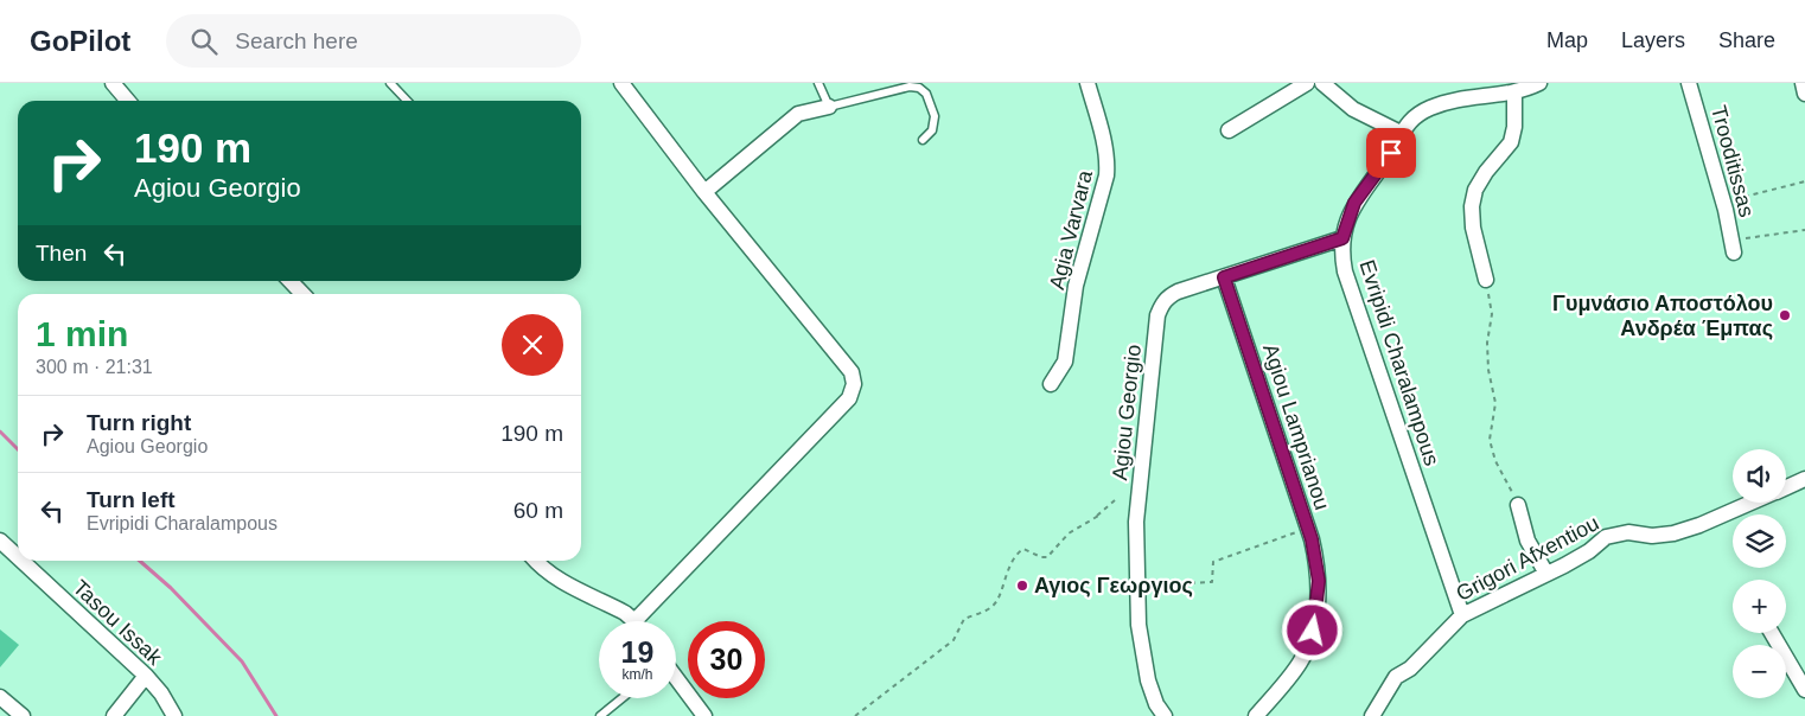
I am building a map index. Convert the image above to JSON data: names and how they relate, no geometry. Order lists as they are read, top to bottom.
{
  "streets": {
    "street": [
      "Trooditissas",
      "Agia Varvara",
      "Evripidi Charalampous",
      "Agiou Georgio",
      "Agiou Lamprianou",
      "Grigori Afxentiou",
      "Tasou Issak"
    ]
  },
  "crossings": [
    ["Evripidi Charalampous", "Agiou Georgio"],
    ["Evripidi Charalampous", "Grigori Afxentiou"],
    ["Agiou Georgio", "Agiou Lamprianou"]
  ],
  "places": ["Γυμνάσιο Αποστόλου Ανδρέα Έμπας", "Αγιος Γεωργιος"],
  "page": {
    "header": "GoPilot",
    "search": "Search here",
    "nav": ["Map", "Layers", "Share"],
    "turn": ["190 m", "Agiou Georgio"],
    "then": "Then",
    "heading": ["1 min", "300 m · 21:31"],
    "list": [
      {
        "name": "Turn right",
        "note": "Agiou Georgio",
        "value": "190 m"
      },
      {
        "name": "Turn left",
        "note": "Evripidi Charalampous",
        "value": "60 m"
      }
    ],
    "map_buttons": ["+", "−"],
    "speed": "19 km/h",
    "limit": "30"
  }
}
